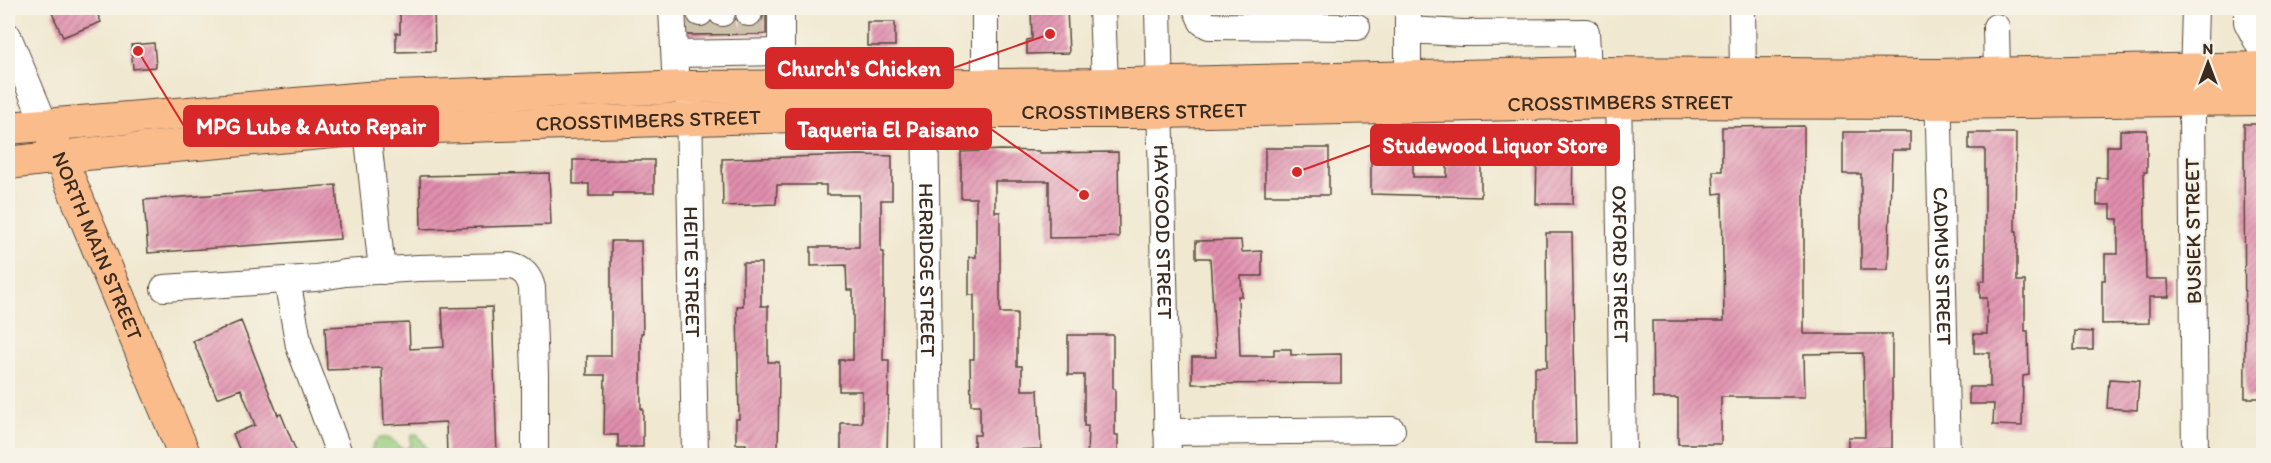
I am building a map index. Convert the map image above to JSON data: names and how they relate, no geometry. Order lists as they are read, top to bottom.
{
  "streets": {
    "main road": ["CROSSTIMBERS STREET", "NORTH MAIN STREET"],
    "street": [
      "HAYGOOD STREET",
      "BUSIEK STREET",
      "OXFORD STREET",
      "CADMUS STREET",
      "HERRIDGE STREET",
      "HEITE STREET"
    ]
  },
  "crossings": [
    ["CROSSTIMBERS STREET", "HAYGOOD STREET"],
    ["CROSSTIMBERS STREET", "BUSIEK STREET"],
    ["CROSSTIMBERS STREET", "NORTH MAIN STREET"],
    ["CROSSTIMBERS STREET", "OXFORD STREET"],
    ["CROSSTIMBERS STREET", "CADMUS STREET"],
    ["CROSSTIMBERS STREET", "HERRIDGE STREET"],
    ["CROSSTIMBERS STREET", "HEITE STREET"]
  ],
  "places": [
    "Church's Chicken",
    "MPG Lube & Auto Repair",
    "Studewood Liquor Store",
    "Taqueria El Paisano"
  ],
  "north": "top"
}
